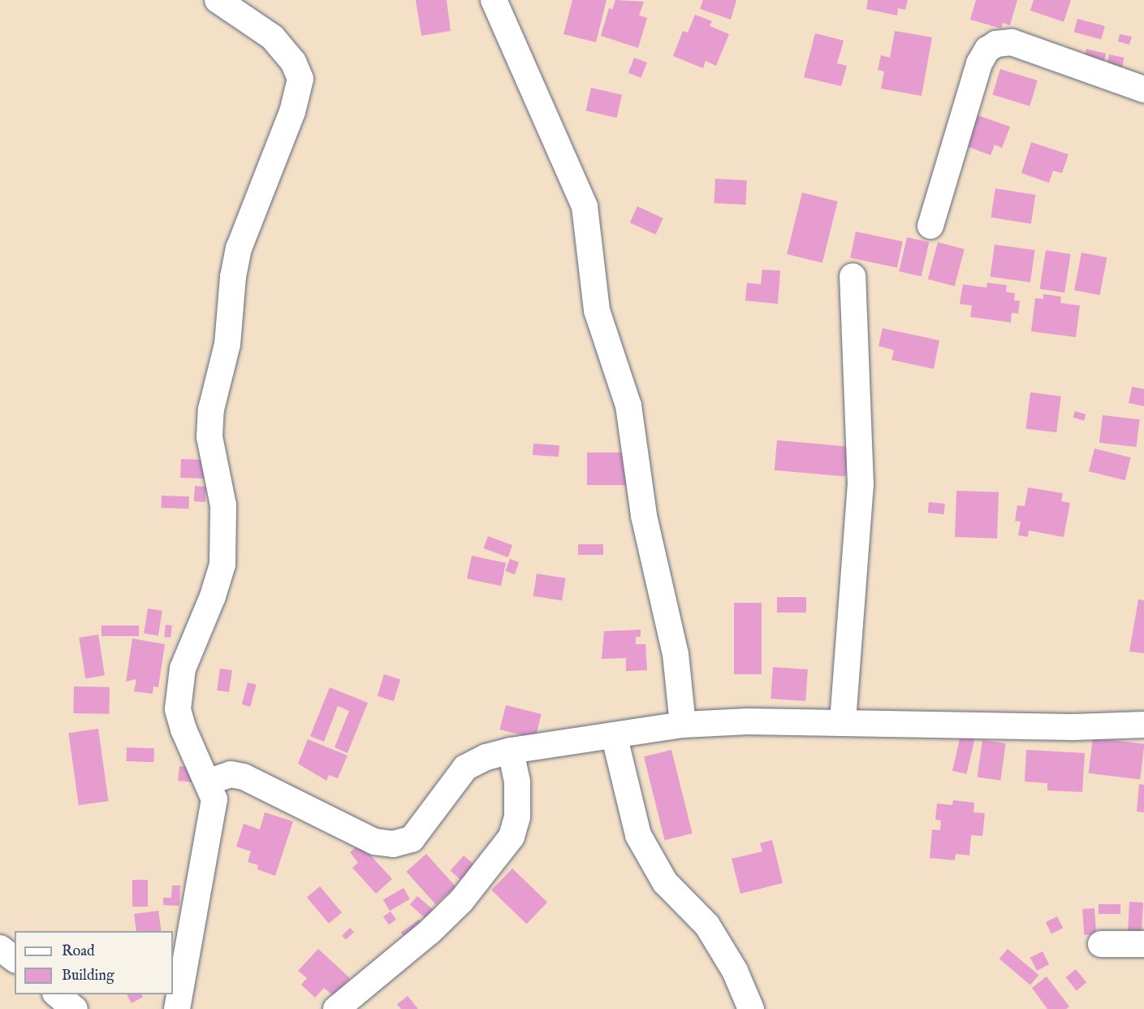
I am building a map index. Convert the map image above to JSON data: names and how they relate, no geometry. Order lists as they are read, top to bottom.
{
  "legend": ["Road", "Building"]
}
